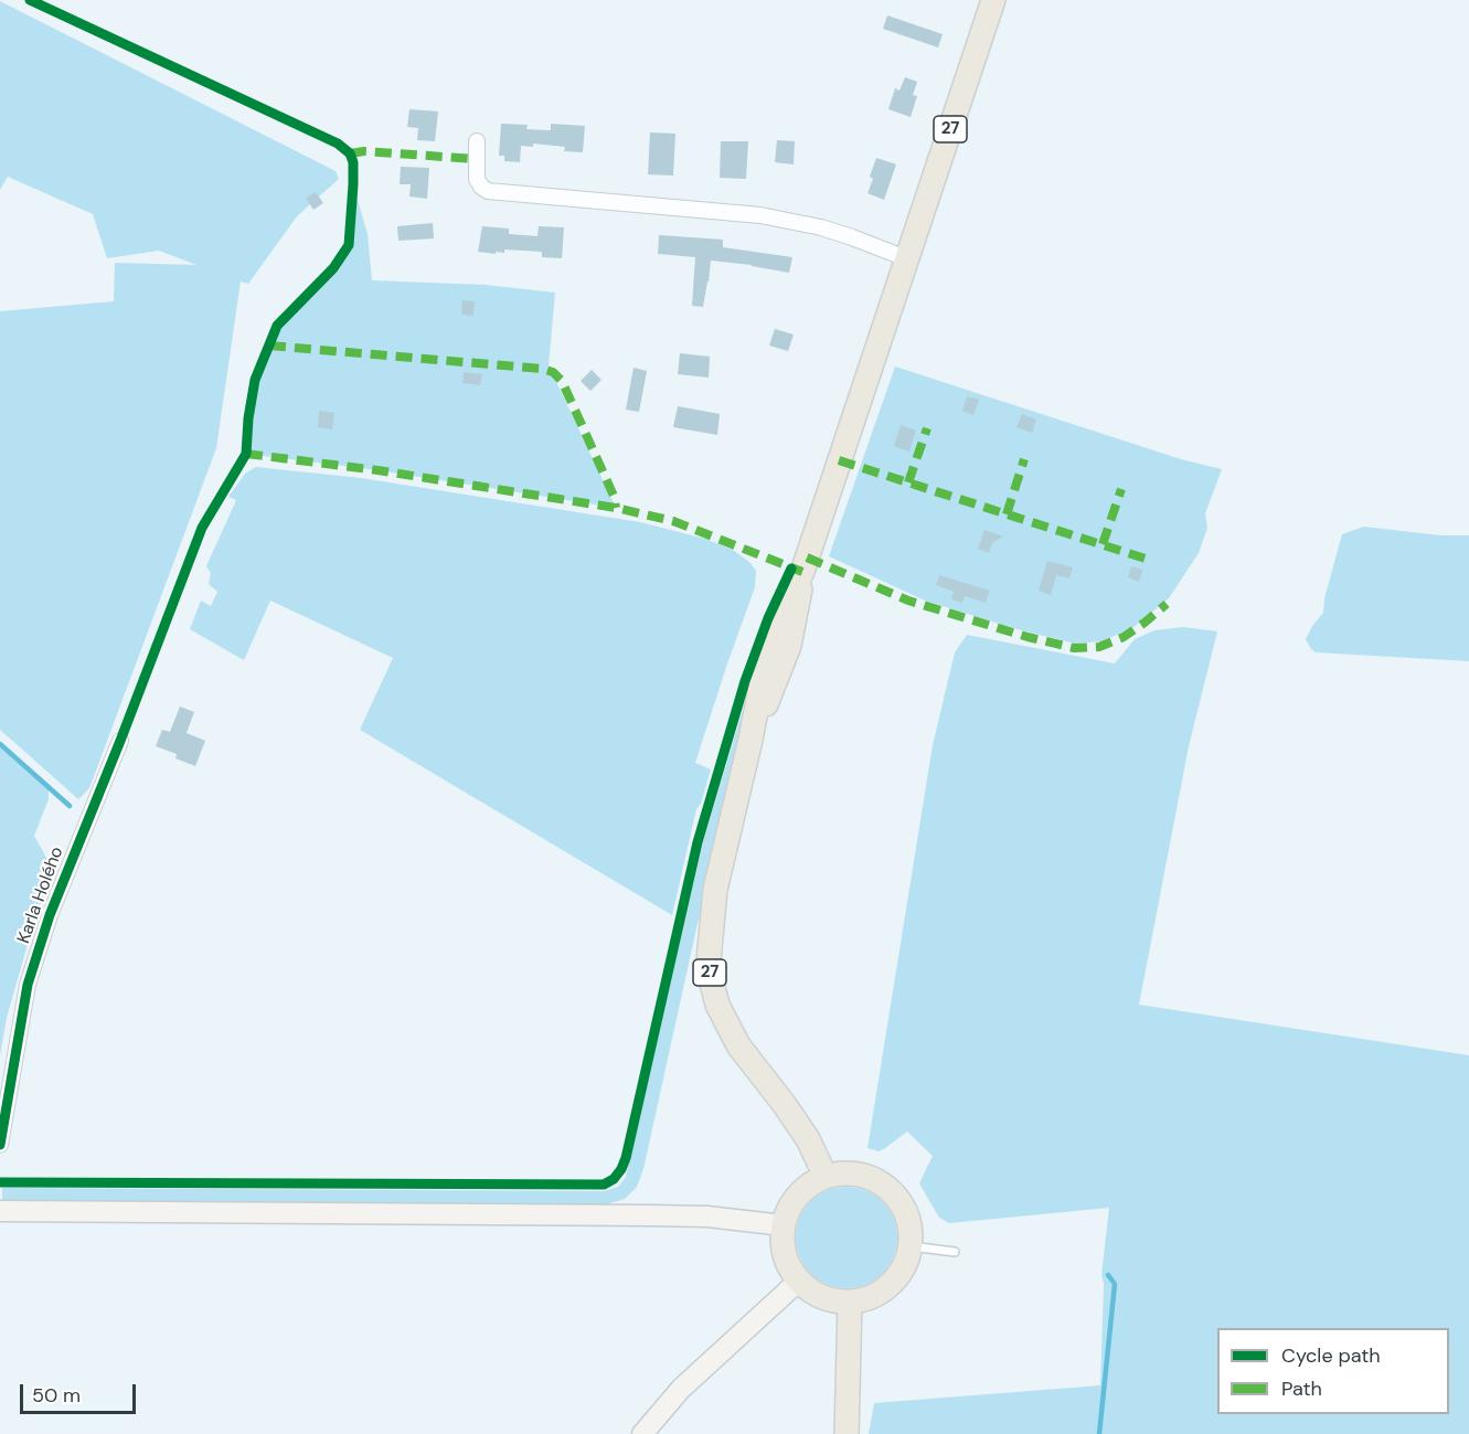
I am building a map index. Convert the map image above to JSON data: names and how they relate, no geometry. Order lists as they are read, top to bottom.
{
  "streets": {
    "main road": ["27"],
    "street": ["Karla Holého"]
  },
  "legend": ["Cycle path", "Path"],
  "scale_bar": "50 m"
}
